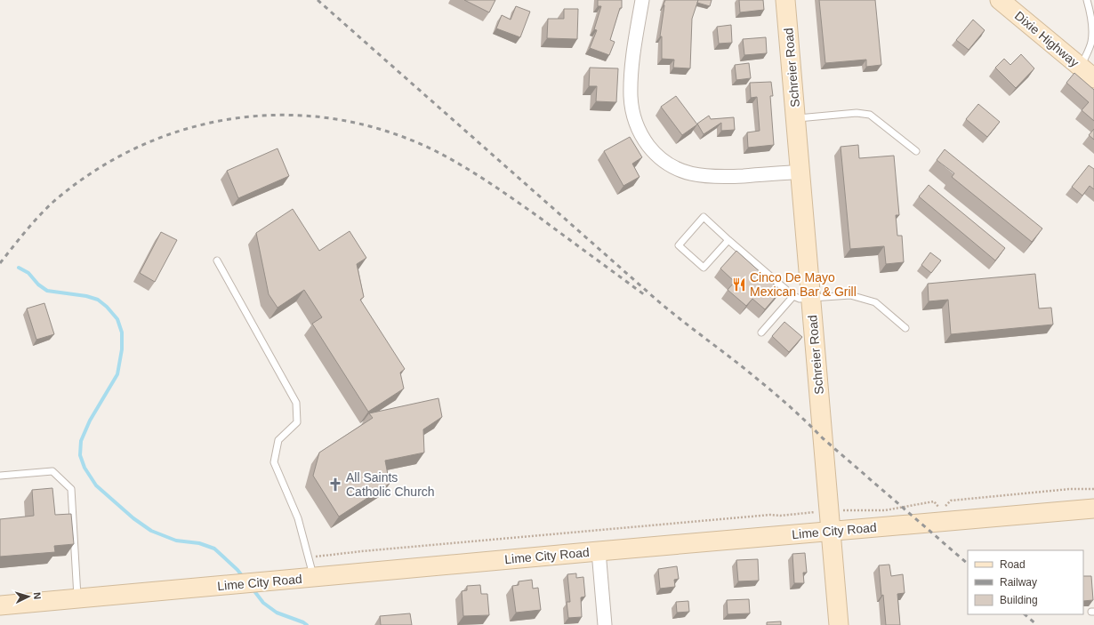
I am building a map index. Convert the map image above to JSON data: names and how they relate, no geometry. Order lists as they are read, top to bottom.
{
  "streets": {
    "street": ["Dixie Highway", "Schreier Road", "Lime City Road"]
  },
  "crossings": [
    ["Schreier Road", "Lime City Road"]
  ],
  "places": {
    "restaurant": ["Cinco De Mayo Mexican Bar & Grill"],
    "church": ["All Saints Catholic Church"]
  },
  "legend": ["Road", "Railway", "Building"],
  "north": "right"
}
